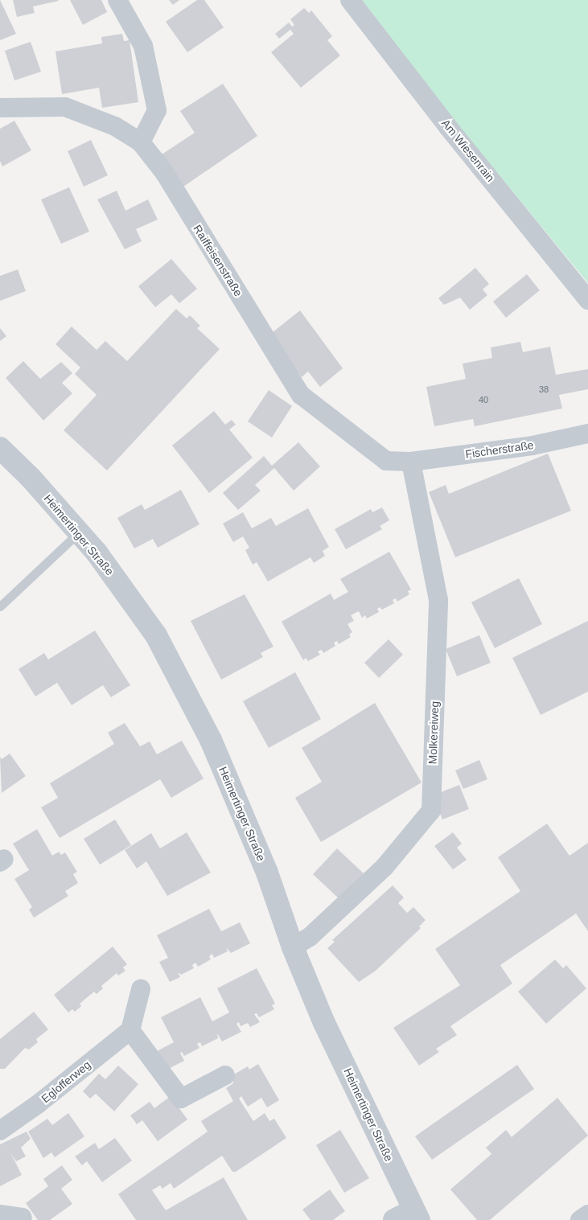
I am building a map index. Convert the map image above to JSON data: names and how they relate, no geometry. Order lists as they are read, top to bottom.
{
  "streets": {
    "street": [
      "Am Wiesenrain",
      "Raiffeisenstraße",
      "Fischerstraße",
      "Heimertinger Straße",
      "Molkereiweg",
      "Eglofferweg"
    ]
  },
  "crossings": [
    ["Raiffeisenstraße", "Fischerstraße"],
    ["Raiffeisenstraße", "Molkereiweg"],
    ["Fischerstraße", "Molkereiweg"],
    ["Heimertinger Straße", "Molkereiweg"]
  ],
  "house_numbers": ["38", "40"]
}
